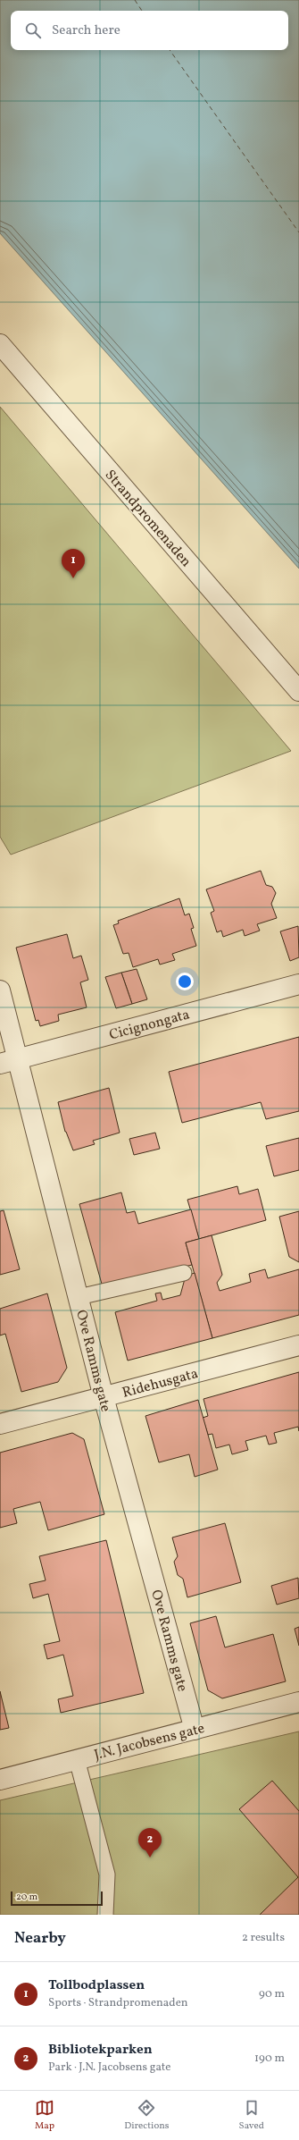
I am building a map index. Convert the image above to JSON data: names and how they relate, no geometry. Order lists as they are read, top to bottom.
{
  "streets": {
    "street": [
      "Strandpromenaden",
      "Cicignongata",
      "Ove Ramms gate",
      "Ridehusgata",
      "J.N. Jacobsens gate"
    ]
  },
  "crossings": [
    ["Cicignongata", "Ove Ramms gate"],
    ["Ove Ramms gate", "Ridehusgata"],
    ["Ove Ramms gate", "J.N. Jacobsens gate"]
  ],
  "scale_bar": "20 m",
  "page": {
    "search": "Search here",
    "pins": ["1", "2"],
    "scale": "20 m",
    "heading": ["Nearby", "2 results"],
    "list": [
      {
        "mark": "1",
        "name": "Tollbodplassen",
        "note": "Sports · Strandpromenaden",
        "value": "90 m"
      },
      {
        "mark": "2",
        "name": "Bibliotekparken",
        "note": "Park · J.N. Jacobsens gate",
        "value": "190 m"
      }
    ],
    "nav": ["Map", "Directions", "Saved"]
  }
}
